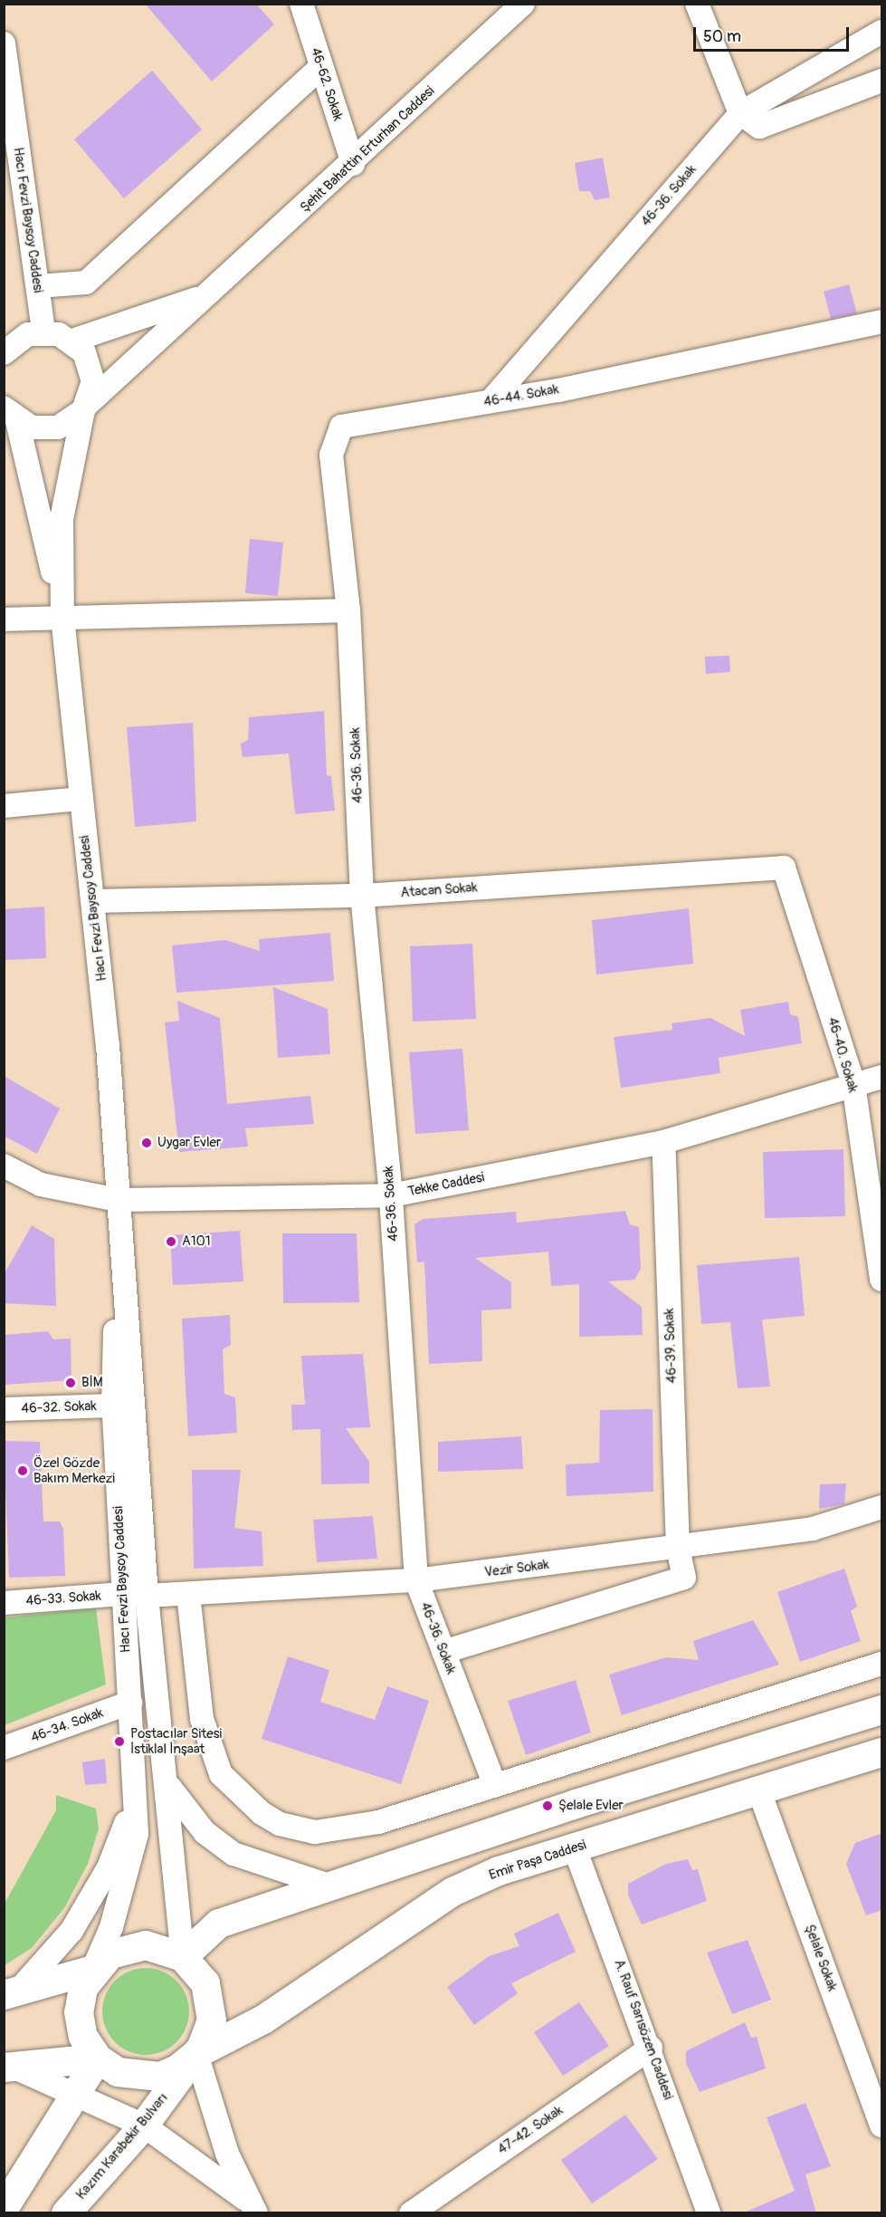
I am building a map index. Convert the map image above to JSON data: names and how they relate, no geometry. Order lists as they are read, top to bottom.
{
  "streets": {
    "main road": ["Emir Paşa Caddesi", "Kazım Karabekir Bulvarı"],
    "street": [
      "46-62. Sokak",
      "Şehit Bahattin Erturhan Caddesi",
      "46-36. Sokak",
      "Hacı Fevzi Baysoy Caddesi",
      "46-44. Sokak",
      "Atacan Sokak",
      "46-40. Sokak",
      "Tekke Caddesi",
      "46-39. Sokak",
      "46-32. Sokak",
      "Vezir Sokak",
      "46-33. Sokak",
      "46-34. Sokak",
      "Şelale Sokak",
      "A. Rauf Sarısözen Caddesi",
      "47-42. Sokak"
    ]
  },
  "crossings": [
    ["46-62. Sokak", "Şehit Bahattin Erturhan Caddesi"],
    ["Şehit Bahattin Erturhan Caddesi", "Hacı Fevzi Baysoy Caddesi"],
    ["46-36. Sokak", "46-44. Sokak"],
    ["46-36. Sokak", "Atacan Sokak"],
    ["46-36. Sokak", "Tekke Caddesi"],
    ["46-36. Sokak", "46-39. Sokak"],
    ["46-36. Sokak", "Vezir Sokak"],
    ["Hacı Fevzi Baysoy Caddesi", "Atacan Sokak"],
    ["Hacı Fevzi Baysoy Caddesi", "Tekke Caddesi"],
    ["Hacı Fevzi Baysoy Caddesi", "46-32. Sokak"],
    ["Hacı Fevzi Baysoy Caddesi", "Vezir Sokak"],
    ["Hacı Fevzi Baysoy Caddesi", "46-33. Sokak"],
    ["Hacı Fevzi Baysoy Caddesi", "46-34. Sokak"],
    ["Hacı Fevzi Baysoy Caddesi", "Emir Paşa Caddesi"],
    ["Hacı Fevzi Baysoy Caddesi", "Kazım Karabekir Bulvarı"],
    ["Atacan Sokak", "46-40. Sokak"],
    ["46-40. Sokak", "Tekke Caddesi"],
    ["Tekke Caddesi", "46-39. Sokak"],
    ["46-39. Sokak", "Vezir Sokak"],
    ["Emir Paşa Caddesi", "Şelale Sokak"],
    ["Emir Paşa Caddesi", "A. Rauf Sarısözen Caddesi"],
    ["Emir Paşa Caddesi", "Kazım Karabekir Bulvarı"],
    ["A. Rauf Sarısözen Caddesi", "47-42. Sokak"]
  ],
  "places": [
    "Uygar Evler",
    "A101",
    "BİM",
    "Özel Gözde Bakım Merkezi",
    "Postacılar Sitesi İstiklal İnşaat",
    "Şelale Evler"
  ],
  "scale_bar": "50 m"
}
